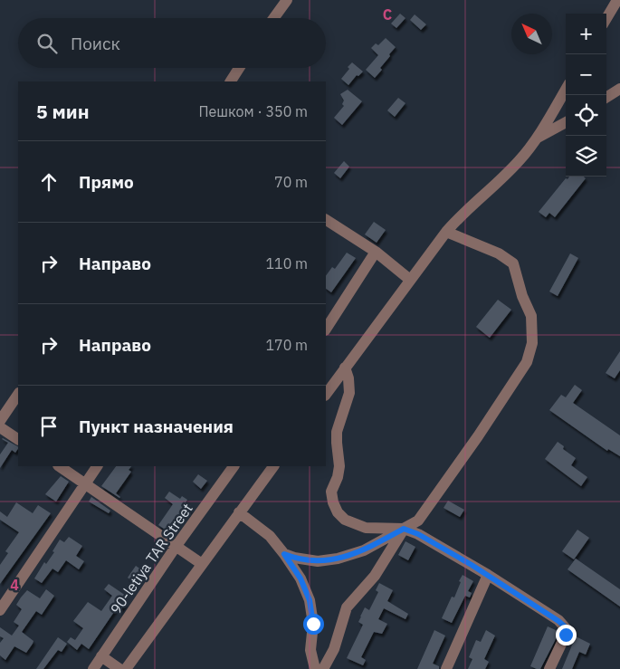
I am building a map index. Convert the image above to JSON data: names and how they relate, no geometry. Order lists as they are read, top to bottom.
{
  "streets": {
    "street": ["90-letiya TAR Street"]
  },
  "north": "top left",
  "page": {
    "map_buttons": ["+", "−"],
    "search": "Поиск",
    "heading": ["5 мин", "Пешком · 350 m"],
    "list": [
      ["Прямо", "70 m"],
      ["Направо", "110 m"],
      ["Направо", "170 m"],
      "Пункт назначения"
    ]
  },
  "grid": {
    "columns": ["C"],
    "rows": ["4"]
  }
}
